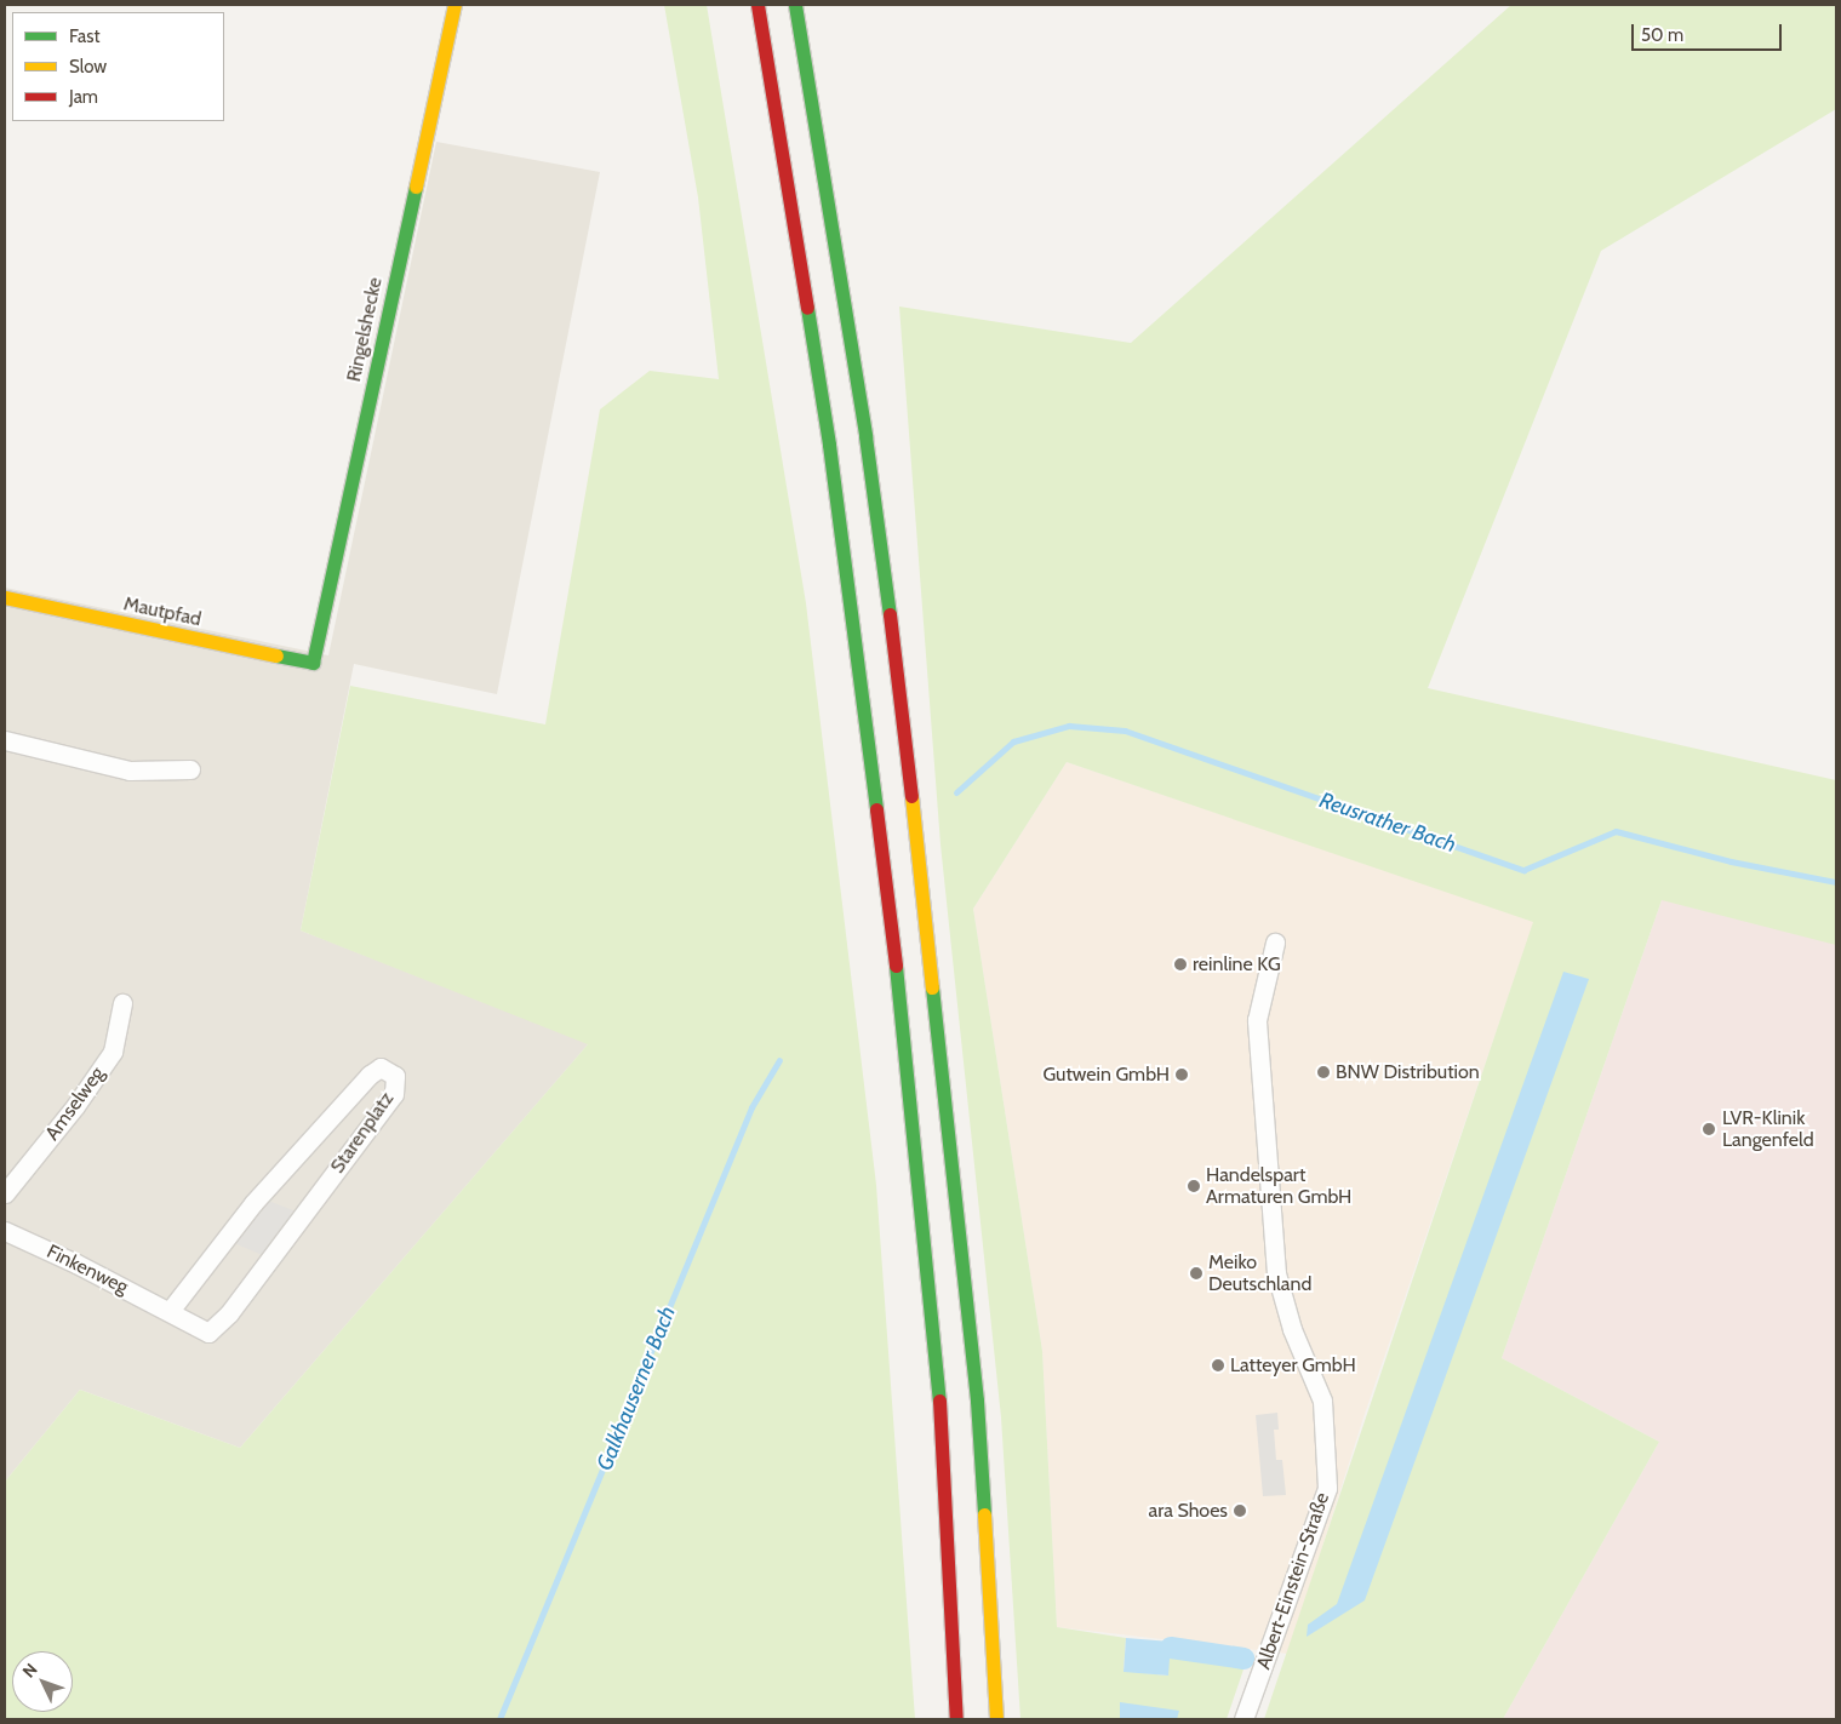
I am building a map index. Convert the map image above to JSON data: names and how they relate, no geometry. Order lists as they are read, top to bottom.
{
  "streets": {
    "main road": ["Ringelshecke", "Mautpfad"],
    "street": [
      "Amselweg",
      "Starenplatz",
      "Finkenweg",
      "Albert-Einstein-Straße"
    ]
  },
  "crossings": [
    ["Ringelshecke", "Mautpfad"],
    ["Starenplatz", "Finkenweg"]
  ],
  "water": ["Reusrather Bach", "Galkhauserner Bach"],
  "places": [
    "reinline KG",
    "BNW Distribution",
    "Gutwein GmbH",
    "LVR-Klinik Langenfeld",
    "Handelspart Armaturen GmbH",
    "Meiko Deutschland",
    "Latteyer GmbH",
    "ara Shoes"
  ],
  "legend": ["Fast", "Slow", "Jam"],
  "scale_bar": "50 m",
  "north": "top left"
}
